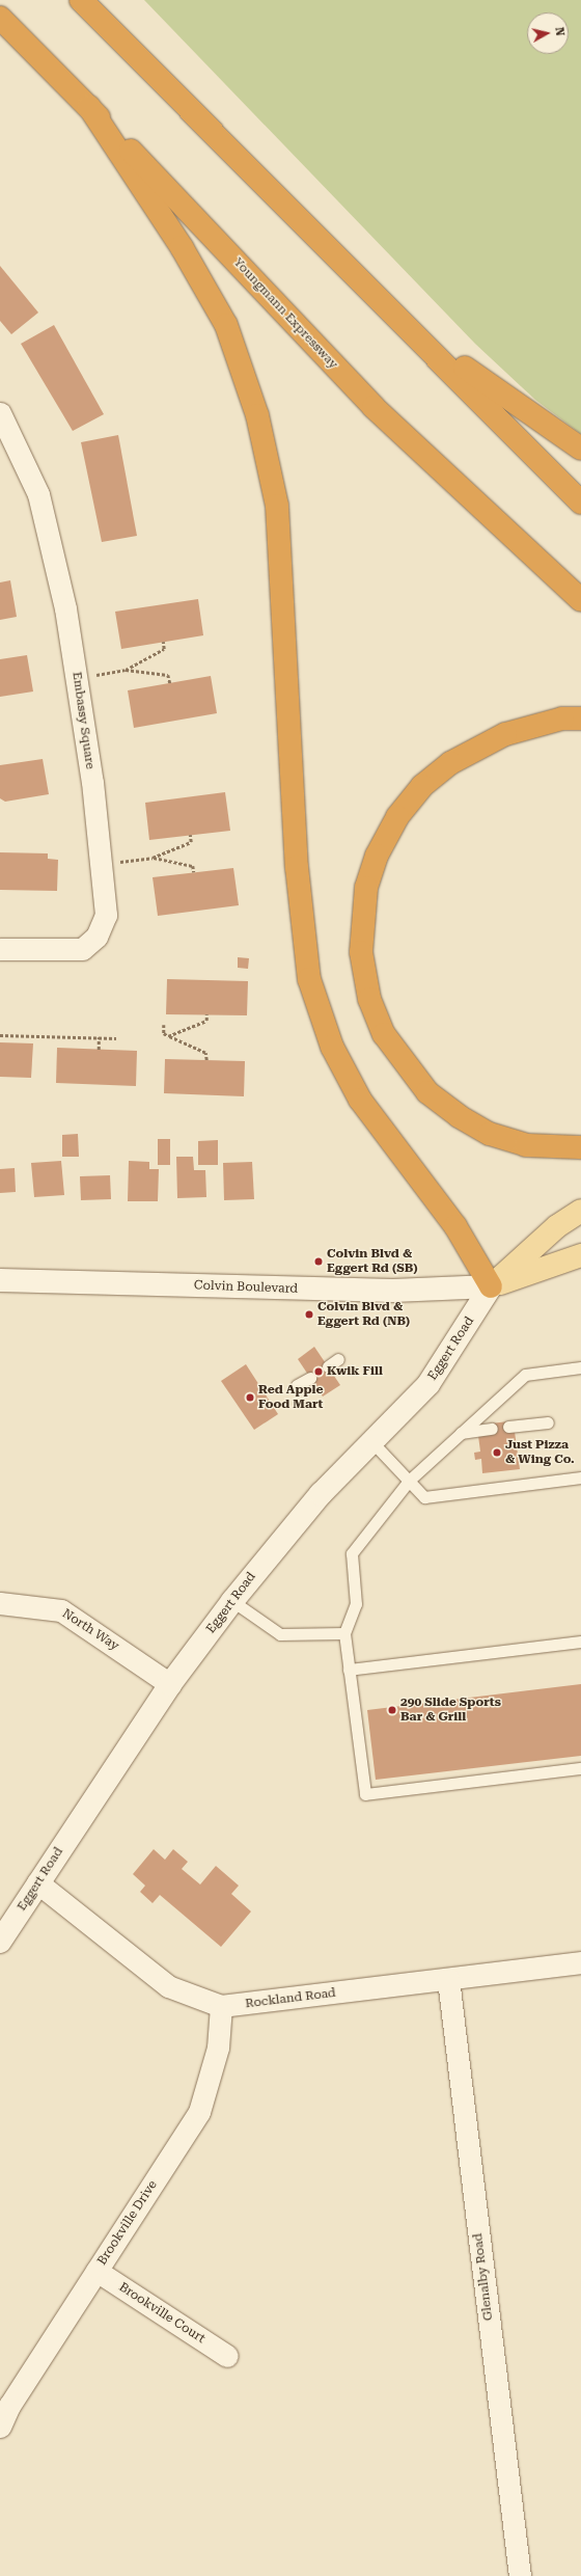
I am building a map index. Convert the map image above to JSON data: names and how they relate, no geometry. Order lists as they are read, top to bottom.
{
  "streets": {
    "highway": ["Youngmann Expressway"],
    "street": [
      "Embassy Square",
      "Colvin Boulevard",
      "Eggert Road",
      "North Way",
      "Rockland Road",
      "Brookville Drive",
      "Glenalby Road",
      "Brookville Court"
    ]
  },
  "crossings": [
    ["Colvin Boulevard", "Eggert Road"],
    ["Eggert Road", "North Way"],
    ["Eggert Road", "Rockland Road"],
    ["Rockland Road", "Brookville Drive"],
    ["Rockland Road", "Glenalby Road"],
    ["Brookville Drive", "Brookville Court"]
  ],
  "places": [
    "Colvin Blvd & Eggert Rd (SB)",
    "Colvin Blvd & Eggert Rd (NB)",
    "Kwik Fill",
    "Red Apple Food Mart",
    "Just Pizza & Wing Co.",
    "290 Slide Sports Bar & Grill"
  ],
  "north": "right"
}
